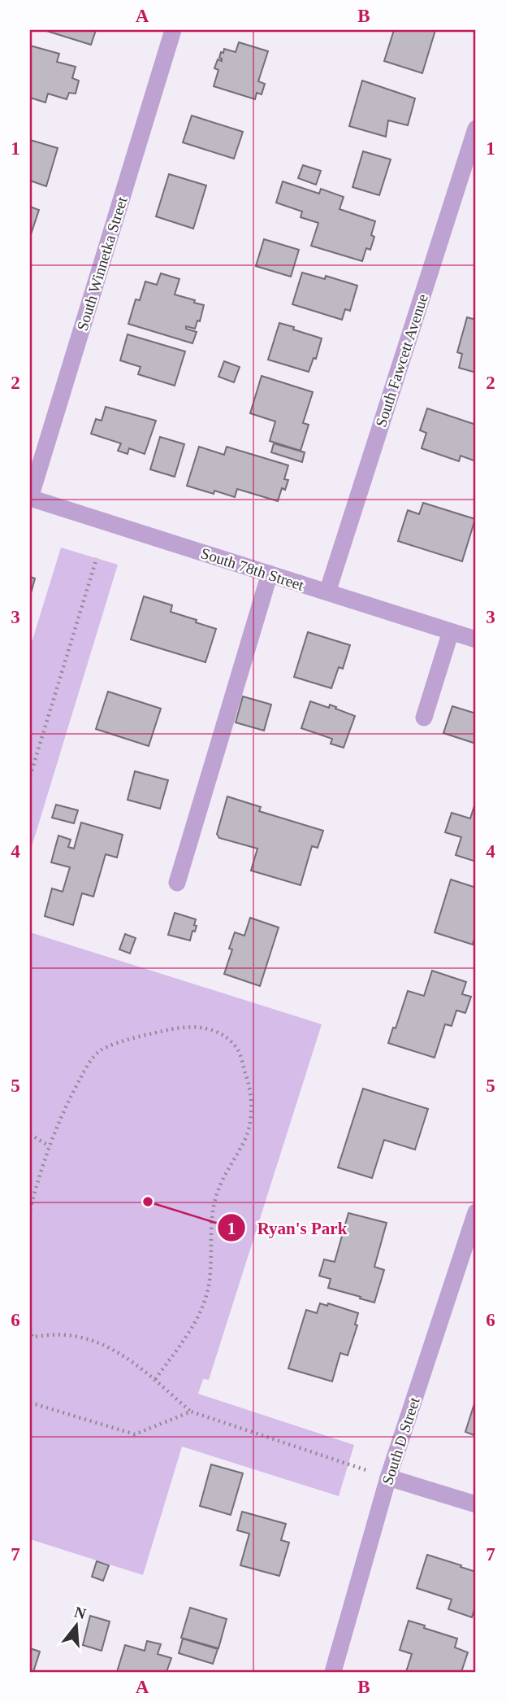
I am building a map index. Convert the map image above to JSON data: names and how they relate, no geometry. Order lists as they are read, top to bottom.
{
  "streets": {
    "street": [
      "South Winnetka Street",
      "South Fawcett Avenue",
      "South 78th Street",
      "South D Street"
    ]
  },
  "crossings": [
    ["South Winnetka Street", "South 78th Street"],
    ["South Fawcett Avenue", "South 78th Street"]
  ],
  "places": ["Ryan's Park"],
  "north": "top",
  "grid": {
    "columns": ["A", "B"],
    "rows": [
      "1",
      "2",
      "3",
      "4",
      "5",
      "6",
      "7"
    ]
  }
}
